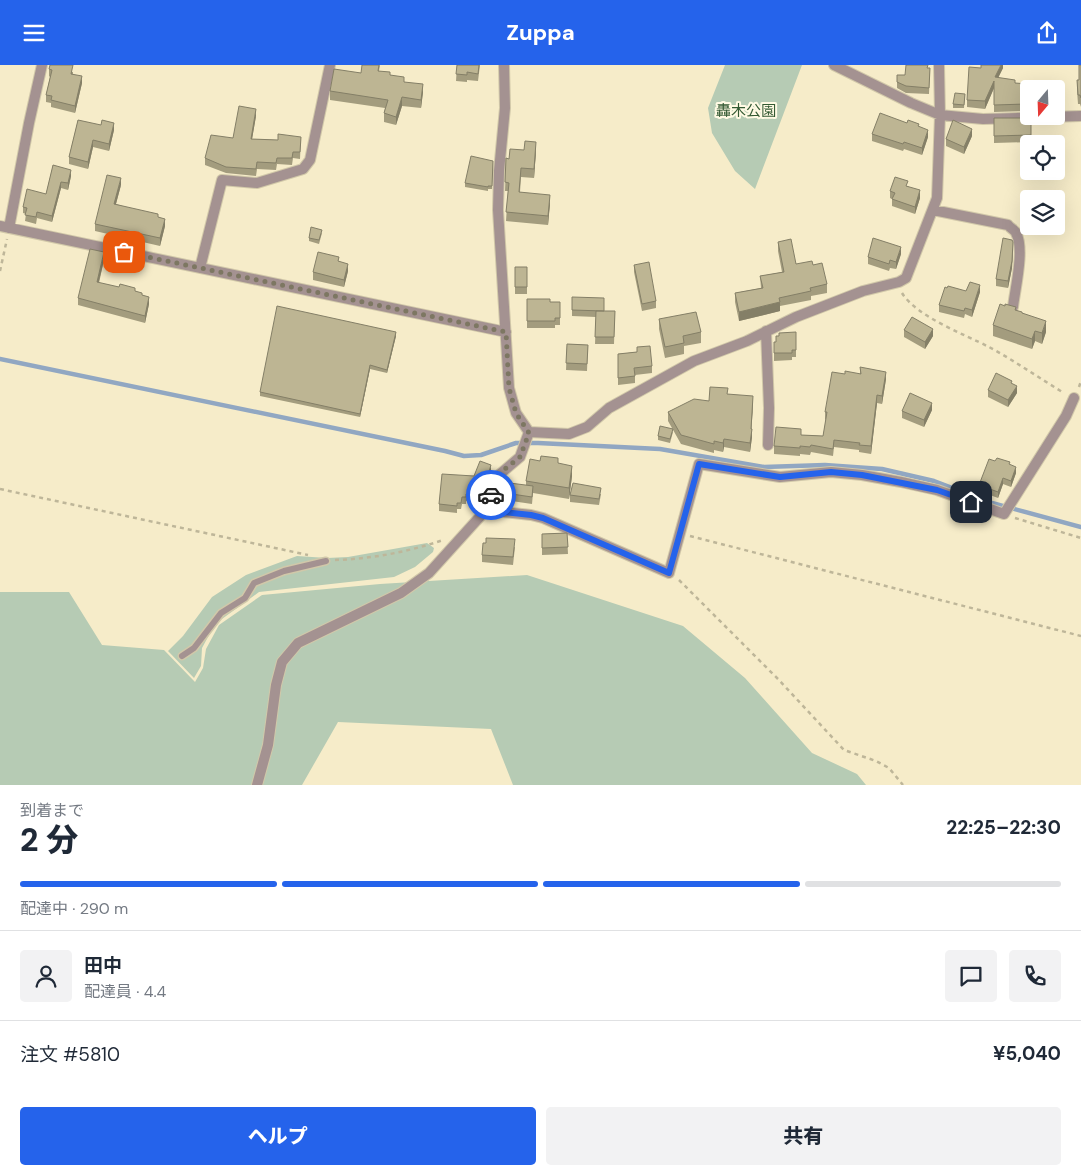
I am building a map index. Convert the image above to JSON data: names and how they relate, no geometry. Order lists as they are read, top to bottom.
{
  "parks": ["轟木公園"],
  "north": "bottom",
  "page": {
    "header": "Zuppa",
    "heading": ["2 分", "到着まで", "22:25–22:30"],
    "panel": [
      "田中",
      "配達員 · 4.4",
      "注文 #5810",
      "¥5,040"
    ],
    "bar": "配達中 · 290 m",
    "buttons": ["ヘルプ", "共有"]
  }
}
